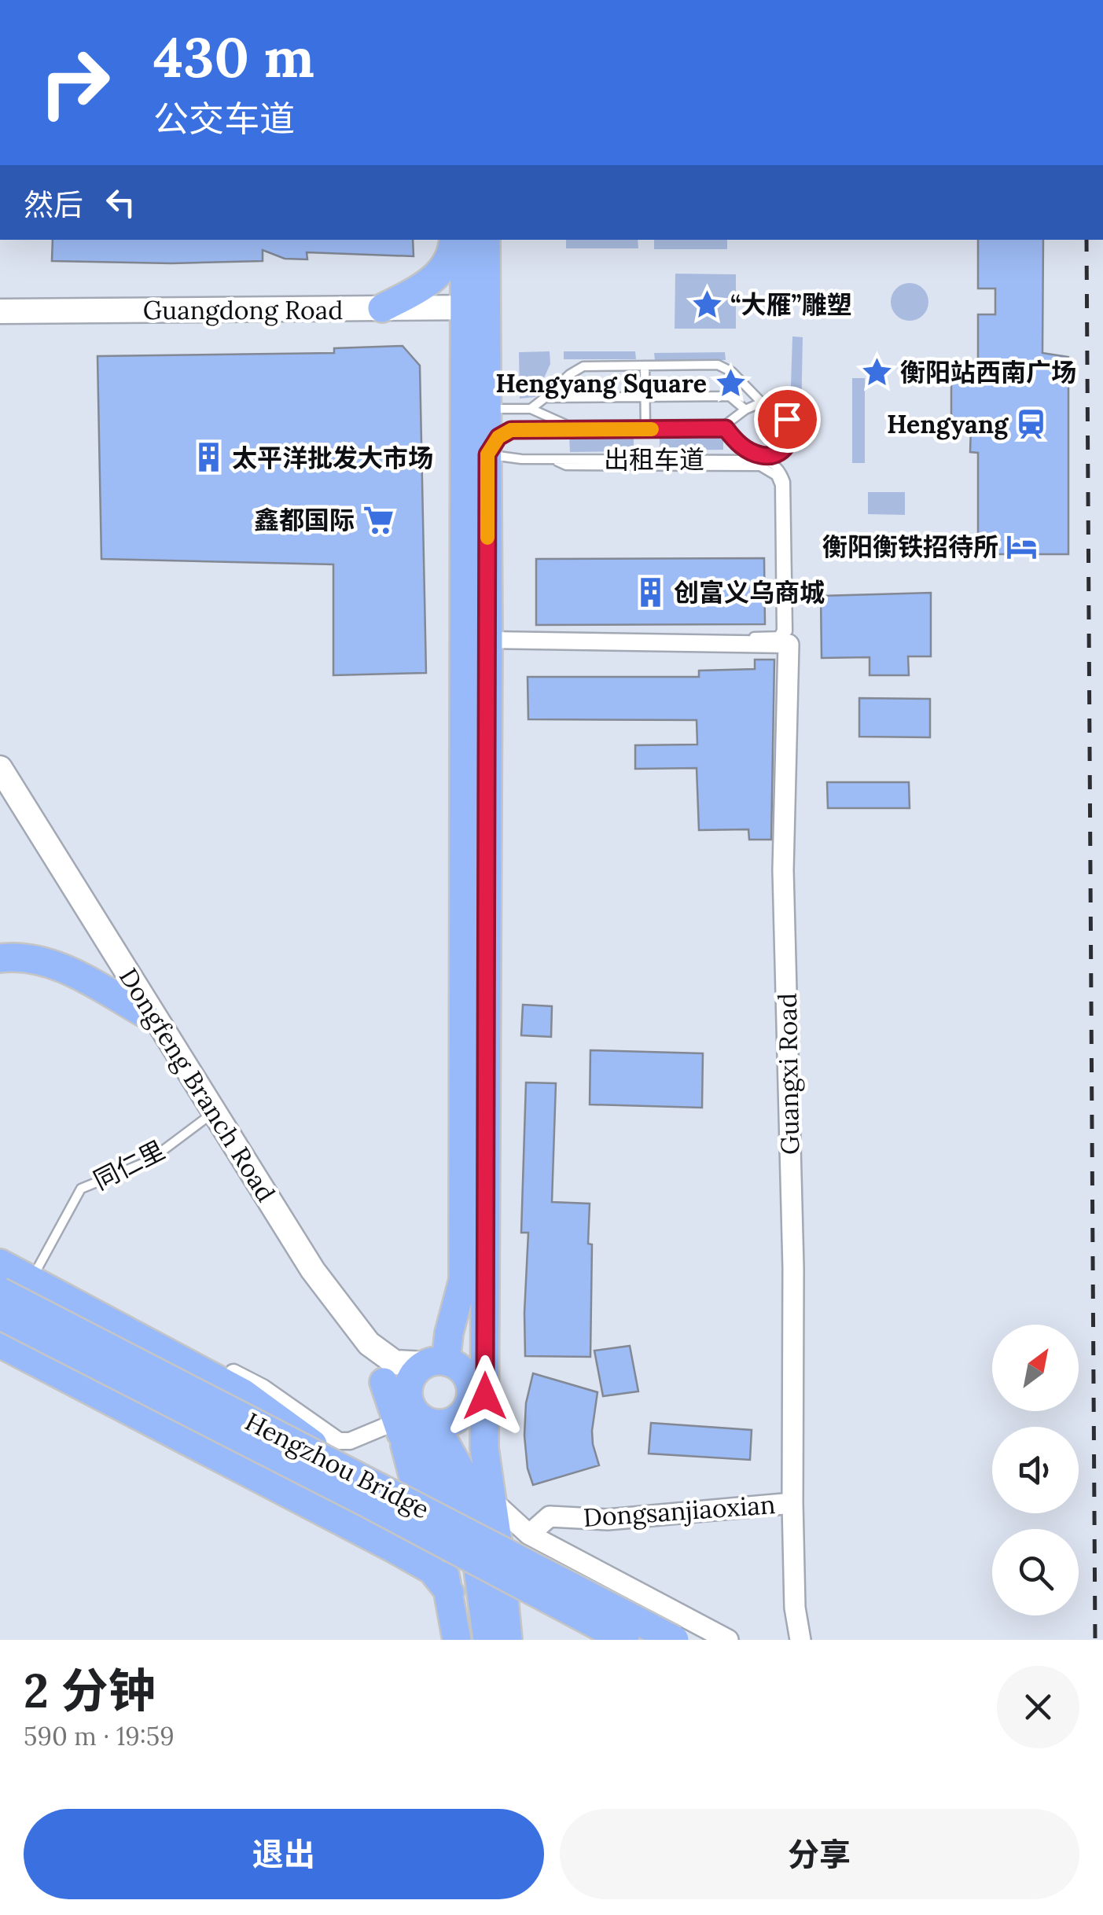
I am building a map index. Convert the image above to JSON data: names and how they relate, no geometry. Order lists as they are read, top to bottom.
{
  "streets": {
    "highway": ["Hengzhou Bridge"],
    "main road": ["Guangdong Road", "Dongfeng Branch Road"],
    "street": ["Guangxi Road", "Dongsanjiaoxian"],
    "lane": ["出租车道", "同仁里"]
  },
  "crossings": [
    ["出租车道", "Guangxi Road"],
    ["Guangxi Road", "Dongsanjiaoxian"],
    ["Dongfeng Branch Road", "同仁里"]
  ],
  "places": {
    "place": ["“大雁”雕塑", "衡阳站西南广场", "Hengyang Square"],
    "station": ["Hengyang"],
    "building": ["太平洋批发大市场", "创富义乌商城"],
    "supermarket": ["鑫都国际"],
    "hotel": ["衡阳衡铁招待所"]
  },
  "north": "top right",
  "page": {
    "turn": ["430 m", "公交车道"],
    "then": "然后",
    "heading": ["2 分钟", "590 m · 19:59"],
    "buttons": ["退出", "分享"]
  }
}
